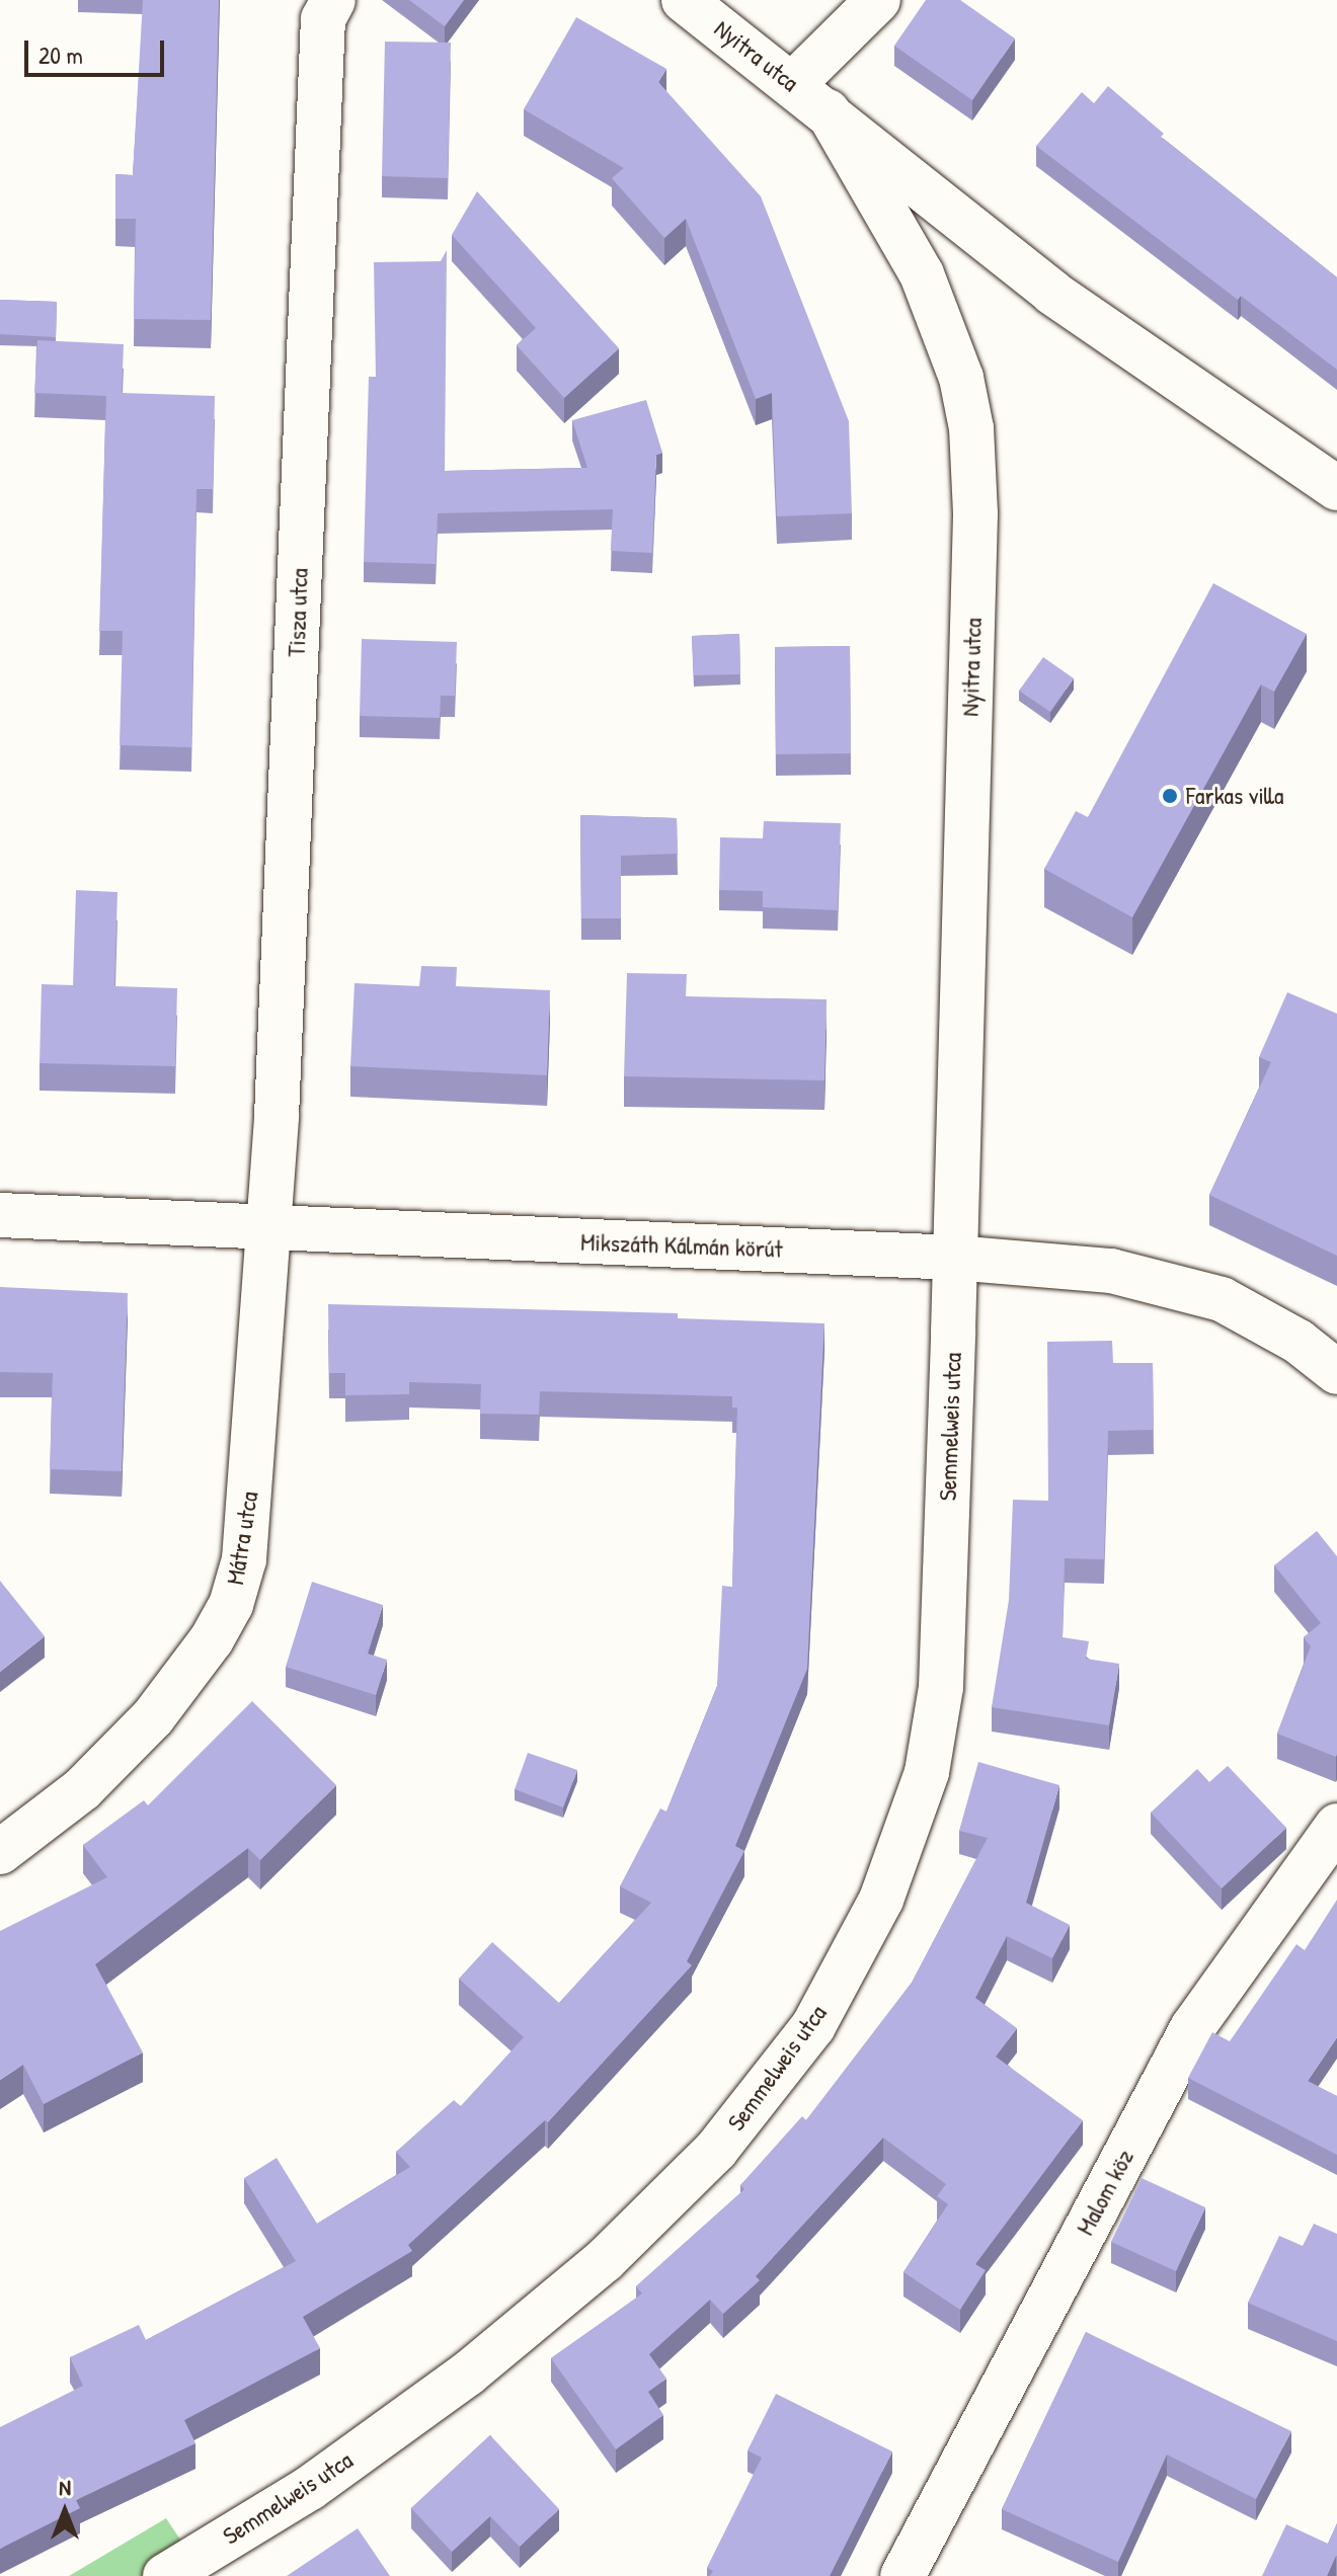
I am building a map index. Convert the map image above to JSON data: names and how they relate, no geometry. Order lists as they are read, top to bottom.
{
  "streets": {
    "street": [
      "Nyitra utca",
      "Tisza utca",
      "Mikszáth Kálmán körút",
      "Semmelweis utca",
      "Mátra utca",
      "Malom köz"
    ]
  },
  "crossings": [
    ["Nyitra utca", "Mikszáth Kálmán körút"],
    ["Nyitra utca", "Semmelweis utca"],
    ["Tisza utca", "Mikszáth Kálmán körút"],
    ["Tisza utca", "Mátra utca"],
    ["Mikszáth Kálmán körút", "Semmelweis utca"],
    ["Mikszáth Kálmán körút", "Mátra utca"]
  ],
  "places": ["Farkas villa"],
  "scale_bar": "20 m",
  "north": "top"
}
